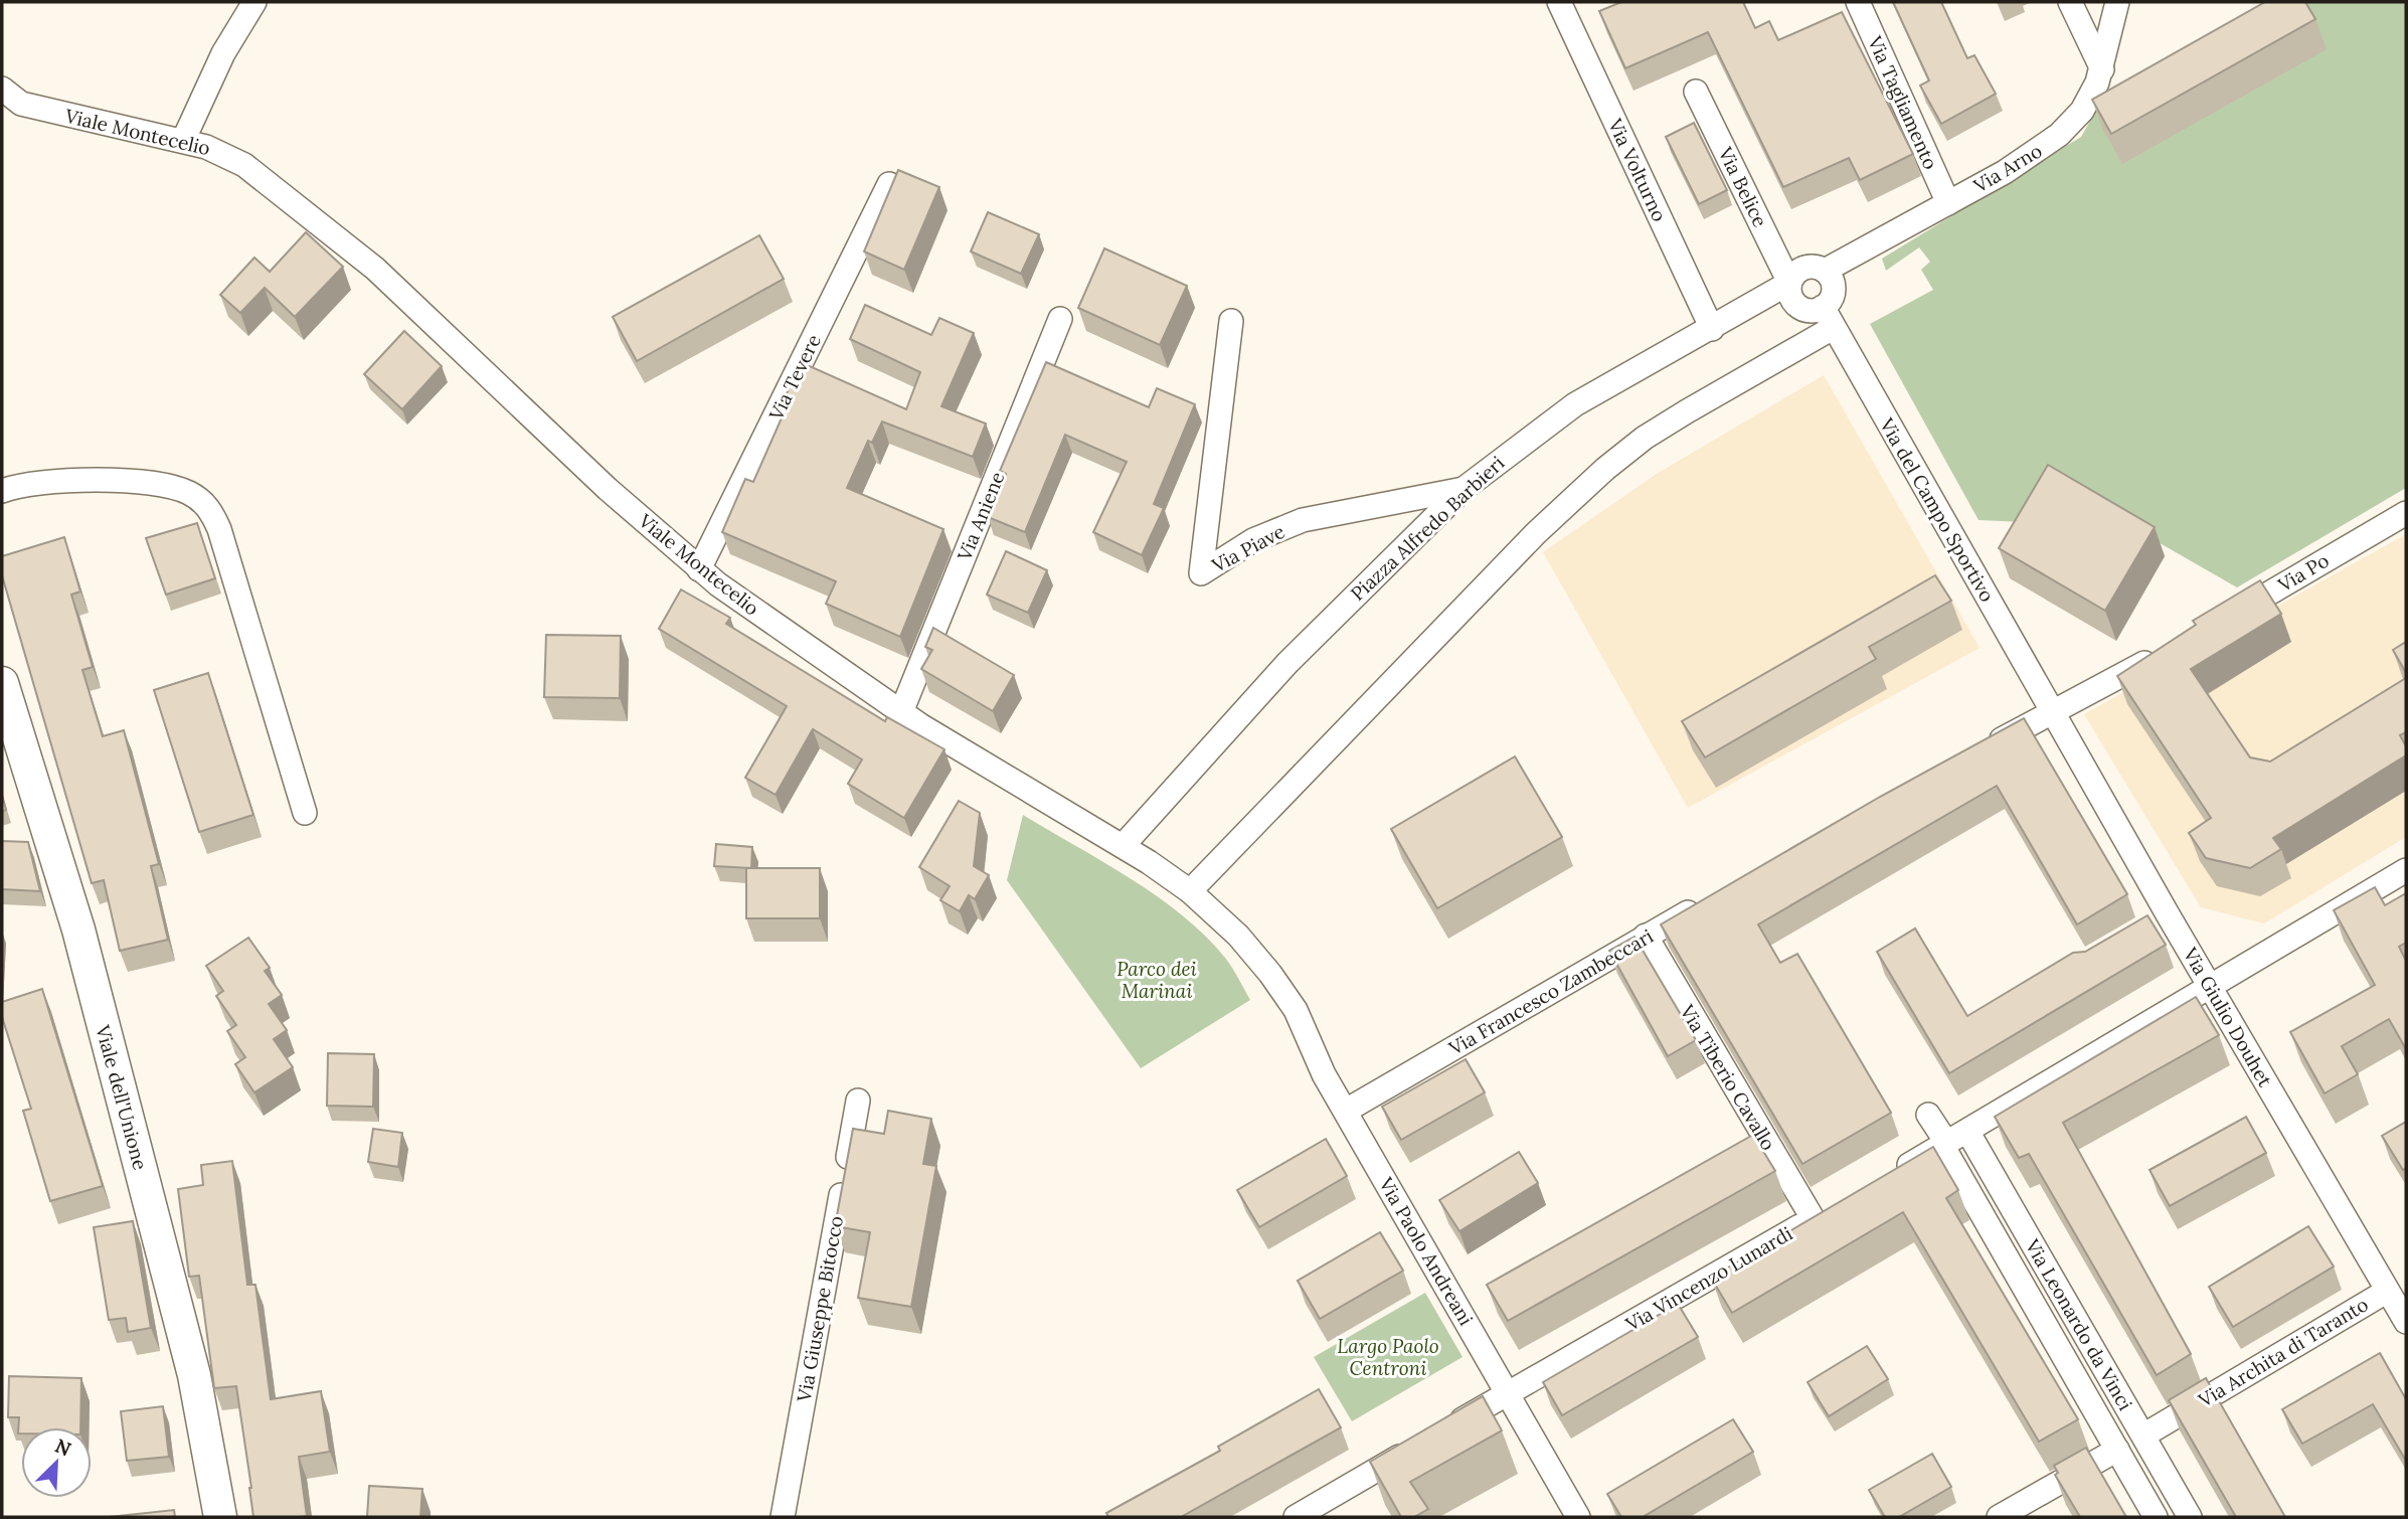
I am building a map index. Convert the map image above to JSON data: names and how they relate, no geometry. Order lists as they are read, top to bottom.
{
  "streets": {
    "main road": ["Viale dell'Unione"],
    "street": [
      "Via Tagliamento",
      "Viale Montecelio",
      "Via Arno",
      "Via Volturno",
      "Via Belice",
      "Via Tevere",
      "Via del Campo Sportivo",
      "Via Aniene",
      "Piazza Alfredo Barbieri",
      "Via Piave",
      "Via Po",
      "Via Francesco Zambeccari",
      "Via Giulio Douhet",
      "Via Tiberio Cavallo",
      "Via Paolo Andreani",
      "Via Vincenzo Lunardi",
      "Via Giuseppe Bitocco",
      "Via Leonardo da Vinci",
      "Via Archita di Taranto"
    ]
  },
  "crossings": [
    ["Via Tagliamento", "Via Arno"],
    ["Viale Montecelio", "Via Tevere"],
    ["Viale Montecelio", "Via Aniene"],
    ["Viale Montecelio", "Piazza Alfredo Barbieri"],
    ["Viale Montecelio", "Via Francesco Zambeccari"],
    ["Viale Montecelio", "Via Paolo Andreani"],
    ["Via Arno", "Via Belice"],
    ["Via Arno", "Via del Campo Sportivo"],
    ["Via Arno", "Piazza Alfredo Barbieri"],
    ["Via Volturno", "Piazza Alfredo Barbieri"],
    ["Via Belice", "Via del Campo Sportivo"],
    ["Via Belice", "Piazza Alfredo Barbieri"],
    ["Via del Campo Sportivo", "Piazza Alfredo Barbieri"],
    ["Via del Campo Sportivo", "Via Giulio Douhet"],
    ["Piazza Alfredo Barbieri", "Via Piave"],
    ["Via Francesco Zambeccari", "Via Tiberio Cavallo"],
    ["Via Francesco Zambeccari", "Via Paolo Andreani"],
    ["Via Giulio Douhet", "Via Archita di Taranto"],
    ["Via Tiberio Cavallo", "Via Vincenzo Lunardi"],
    ["Via Paolo Andreani", "Via Vincenzo Lunardi"],
    ["Via Leonardo da Vinci", "Via Archita di Taranto"]
  ],
  "parks": ["Parco dei Marinai", "Largo Paolo Centroni"],
  "north": "top right"
}
